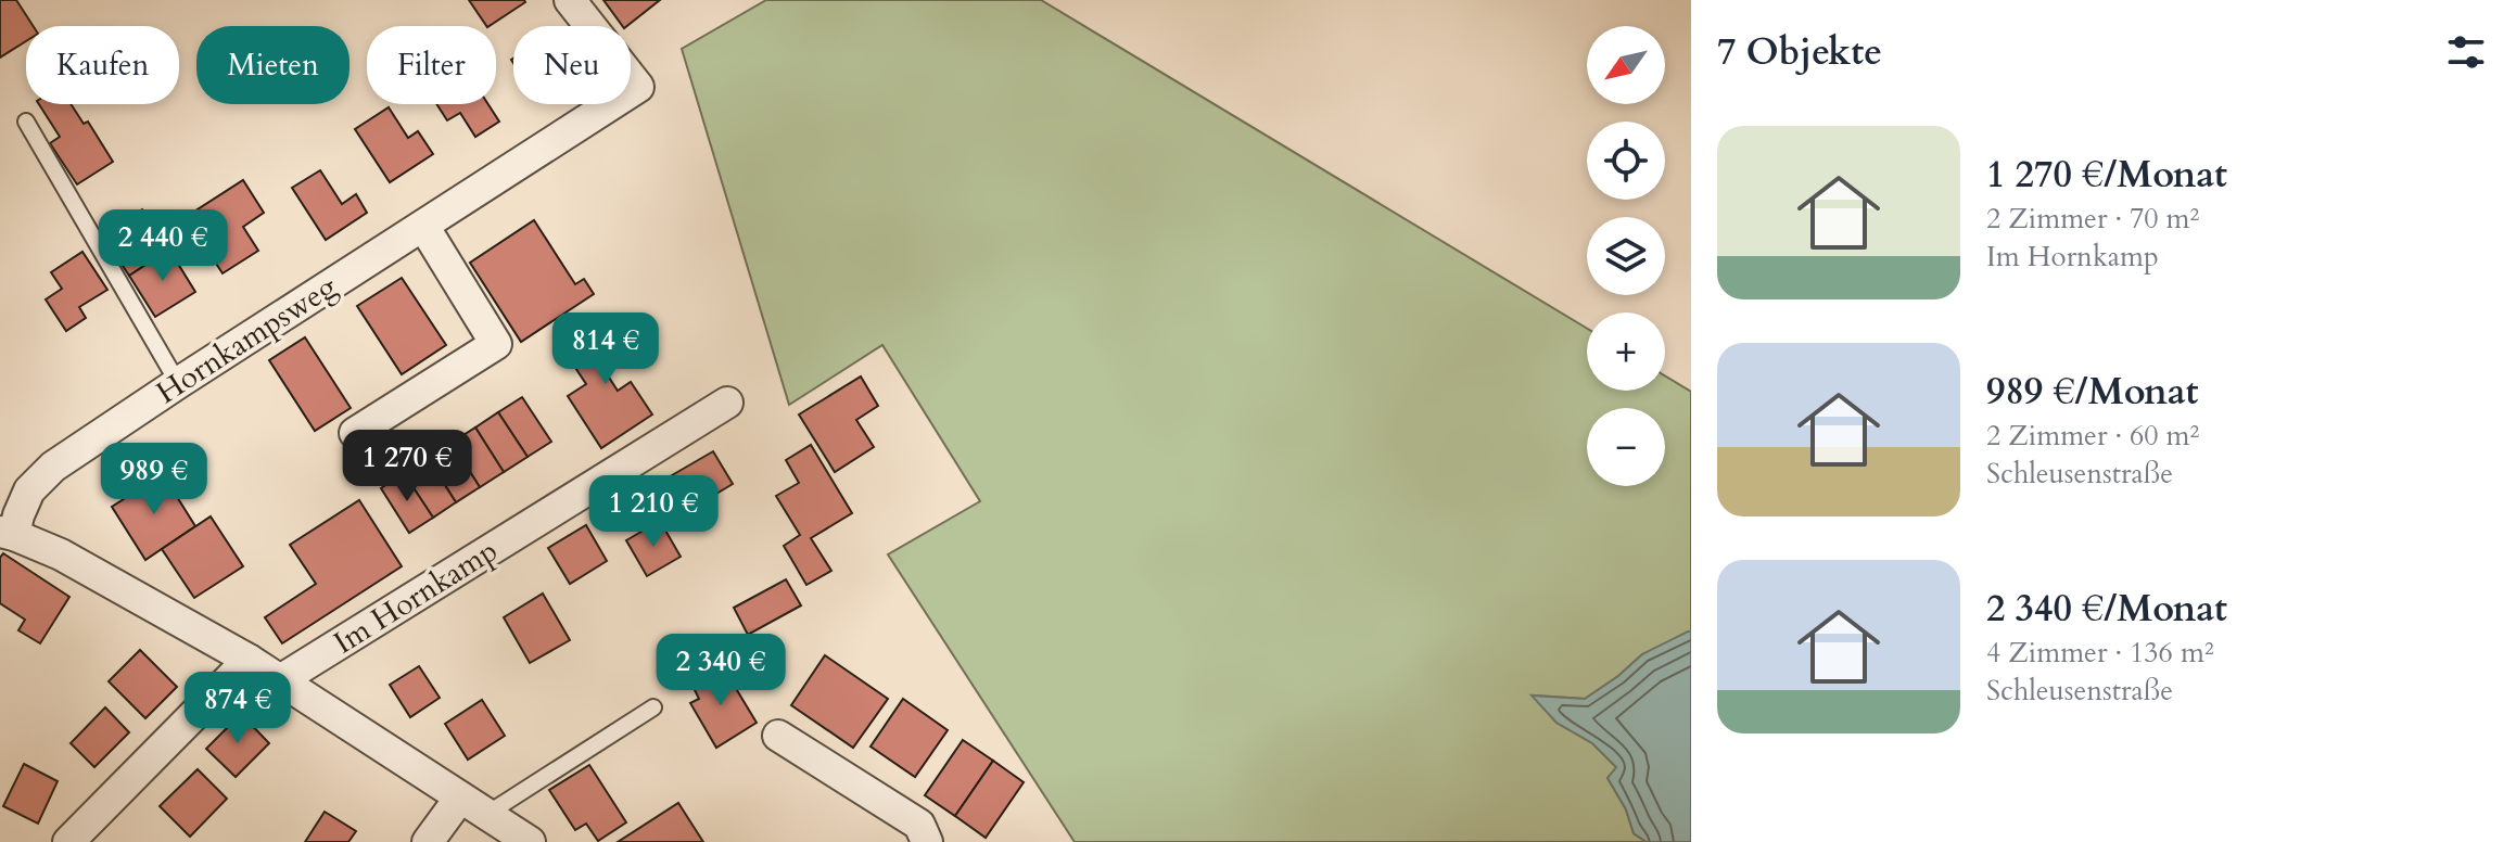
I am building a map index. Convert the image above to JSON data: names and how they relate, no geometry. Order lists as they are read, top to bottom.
{
  "streets": {
    "street": ["Hornkampsweg", "Im Hornkamp"]
  },
  "north": "bottom left",
  "page": {
    "heading": "7 Objekte",
    "map_buttons": ["+", "−"],
    "chip": [
      "Kaufen",
      "Mieten",
      "Filter",
      "Neu"
    ],
    "list": [
      {
        "name": "1 270 €/Monat",
        "note": "2 Zimmer · 70 m² · Im Hornkamp"
      },
      {
        "name": "989 €/Monat",
        "note": "2 Zimmer · 60 m² · Schleusenstraße"
      },
      {
        "name": "2 340 €/Monat",
        "note": "4 Zimmer · 136 m² · Schleusenstraße"
      }
    ],
    "price": [
      "2 440 €",
      "814 €",
      "1 270 €",
      "989 €",
      "1 210 €",
      "2 340 €",
      "874 €"
    ]
  }
}
